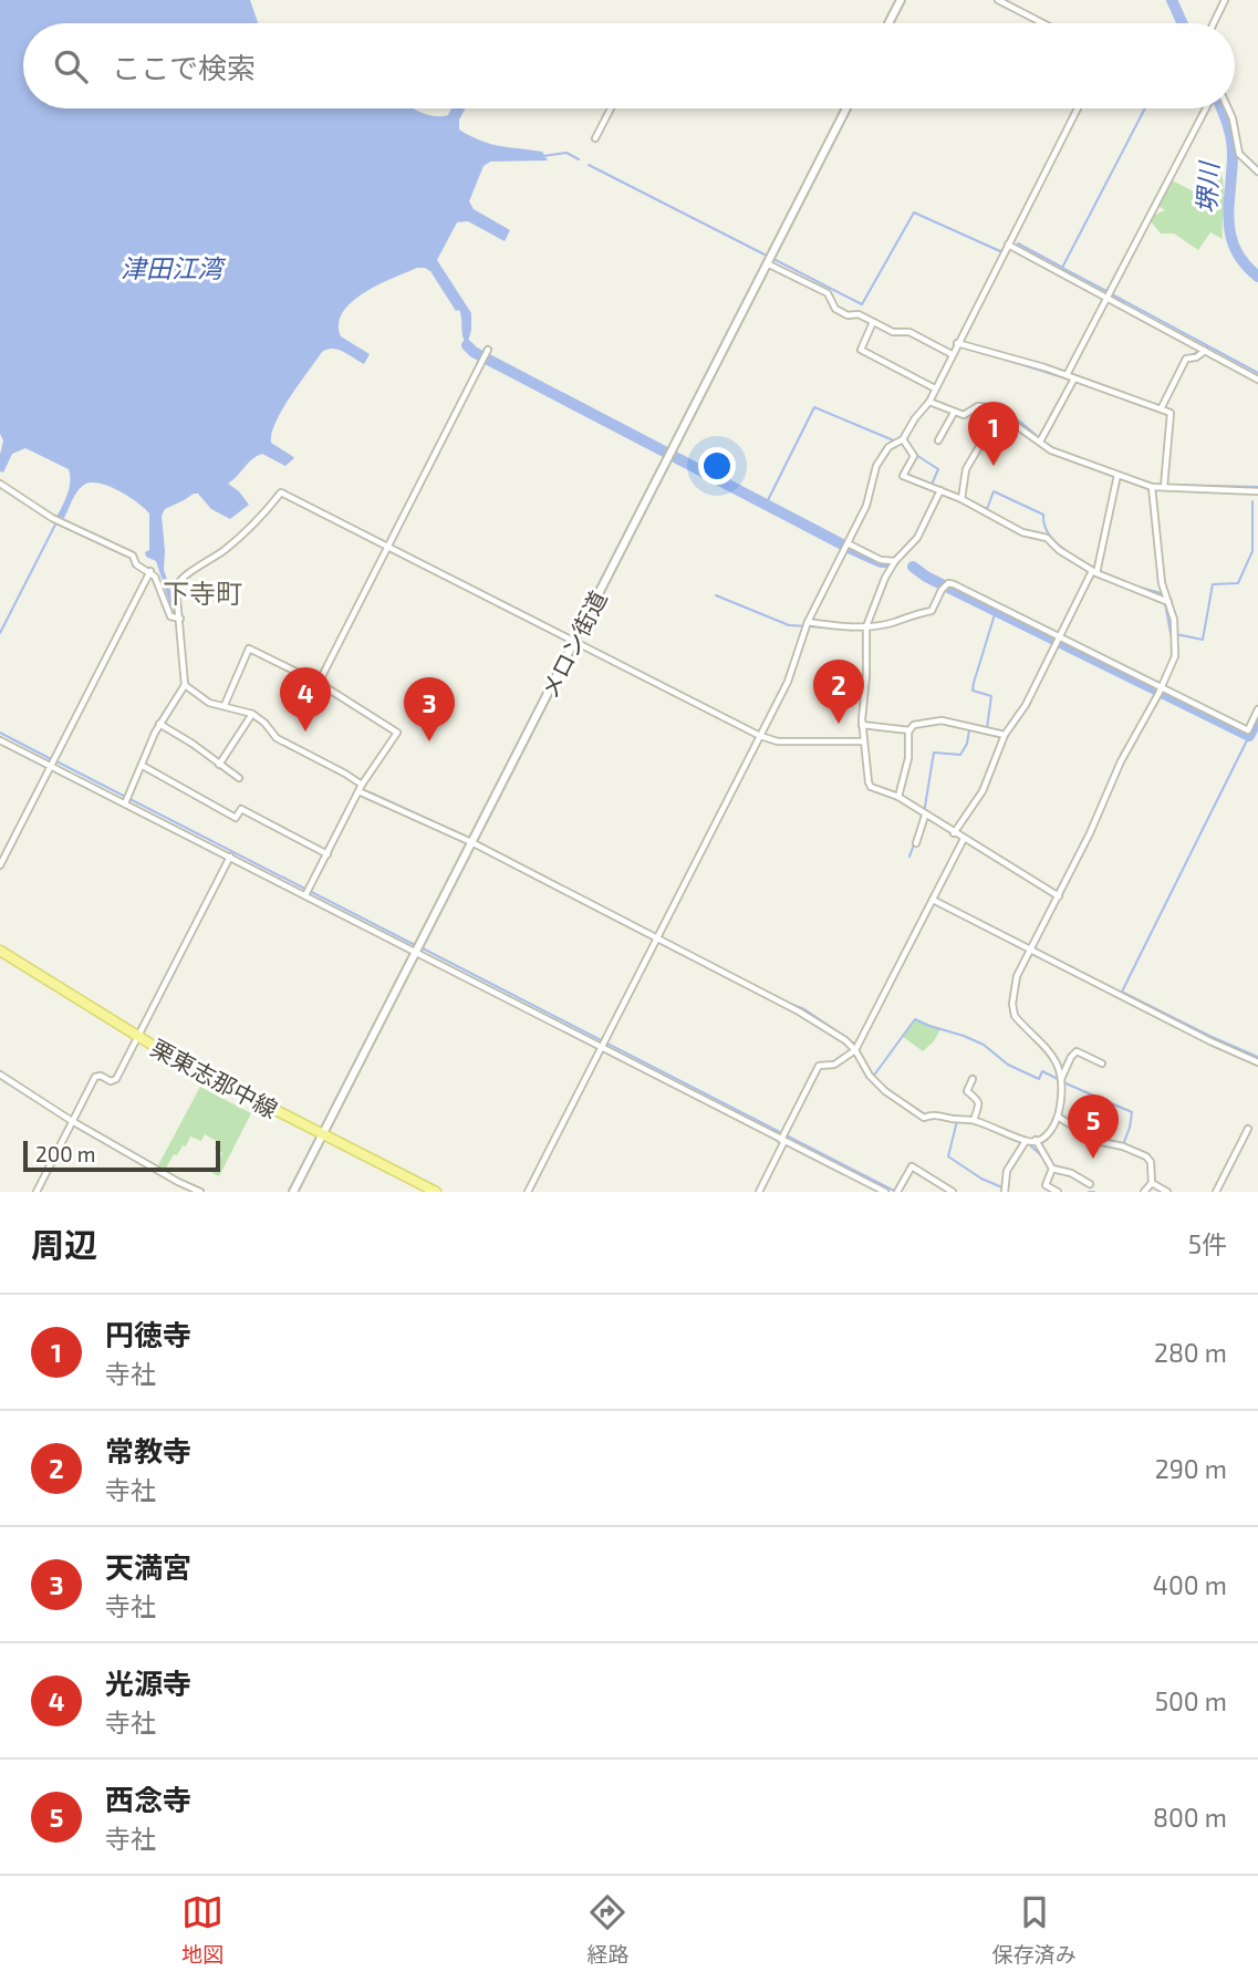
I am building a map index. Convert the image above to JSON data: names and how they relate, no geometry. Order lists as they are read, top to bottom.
{
  "streets": {
    "main road": ["栗東志那中線"],
    "street": ["メロン街道"]
  },
  "crossings": [
    ["メロン街道", "栗東志那中線"]
  ],
  "districts": ["下寺町"],
  "water": ["堺川", "津田江湾"],
  "scale_bar": "200 m",
  "page": {
    "search": "ここで検索",
    "pins": [
      "1",
      "2",
      "4",
      "3",
      "5"
    ],
    "scale": "200 m",
    "heading": ["周辺", "5件"],
    "list": [
      {
        "mark": "1",
        "name": "円徳寺",
        "note": "寺社",
        "value": "280 m"
      },
      {
        "mark": "2",
        "name": "常教寺",
        "note": "寺社",
        "value": "290 m"
      },
      {
        "mark": "3",
        "name": "天満宮",
        "note": "寺社",
        "value": "400 m"
      },
      {
        "mark": "4",
        "name": "光源寺",
        "note": "寺社",
        "value": "500 m"
      },
      {
        "mark": "5",
        "name": "西念寺",
        "note": "寺社",
        "value": "800 m"
      }
    ],
    "nav": ["地図", "経路", "保存済み"]
  }
}
